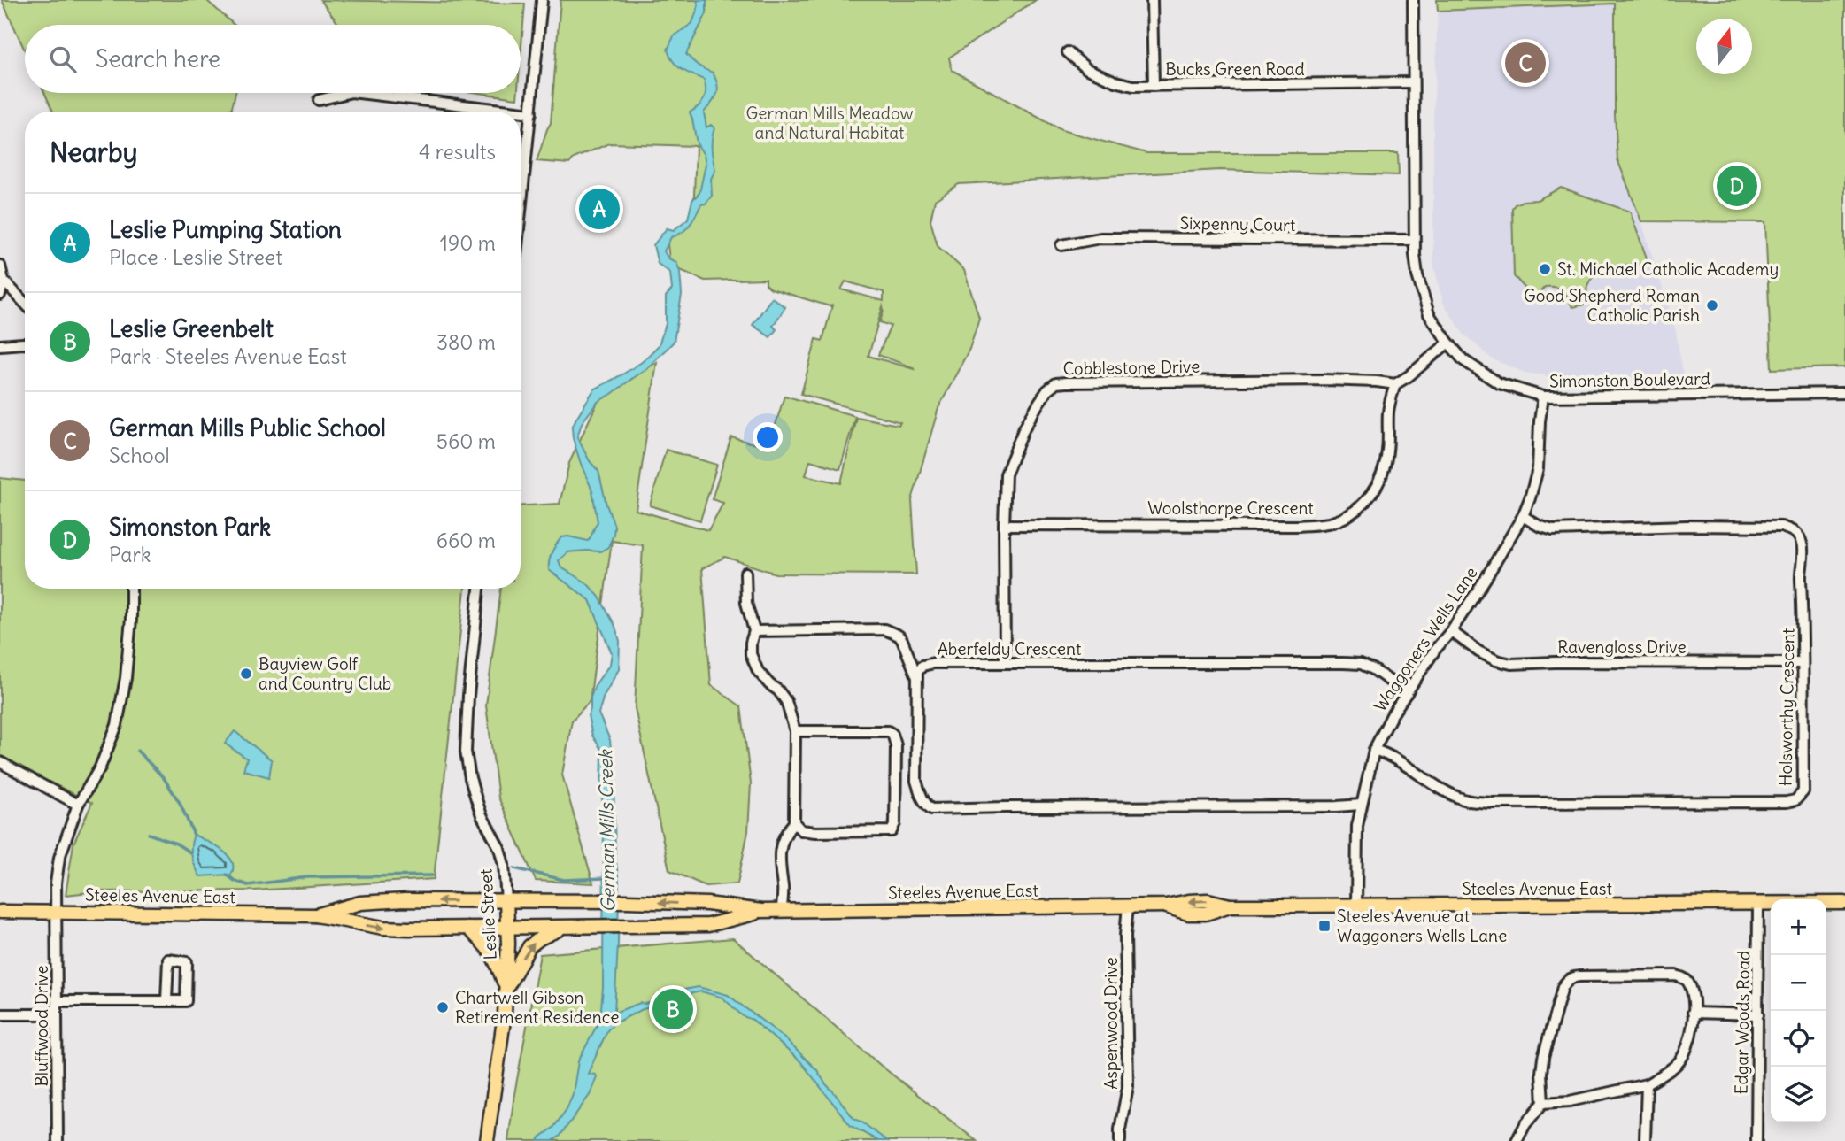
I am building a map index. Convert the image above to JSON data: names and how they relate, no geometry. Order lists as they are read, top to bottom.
{
  "streets": {
    "main road": ["Steeles Avenue East", "Leslie Street"],
    "street": [
      "Bucks Green Road",
      "Sixpenny Court",
      "Cobblestone Drive",
      "Simonston Boulevard",
      "Woolsthorpe Crescent",
      "Waggoners Wells Lane",
      "Ravengloss Drive",
      "Aberfeldy Crescent",
      "Holsworthy Crescent",
      "Edgar Woods Road",
      "Aspenwood Drive",
      "Bluffwood Drive"
    ]
  },
  "crossings": [
    ["Bucks Green Road", "Simonston Boulevard"],
    ["Sixpenny Court", "Simonston Boulevard"],
    ["Cobblestone Drive", "Woolsthorpe Crescent"],
    ["Cobblestone Drive", "Aberfeldy Crescent"],
    ["Simonston Boulevard", "Waggoners Wells Lane"],
    ["Waggoners Wells Lane", "Ravengloss Drive"],
    ["Waggoners Wells Lane", "Aberfeldy Crescent"],
    ["Waggoners Wells Lane", "Holsworthy Crescent"],
    ["Waggoners Wells Lane", "Steeles Avenue East"],
    ["Ravengloss Drive", "Holsworthy Crescent"],
    ["Steeles Avenue East", "Leslie Street"],
    ["Steeles Avenue East", "Edgar Woods Road"],
    ["Steeles Avenue East", "Aspenwood Drive"],
    ["Steeles Avenue East", "Bluffwood Drive"]
  ],
  "water": ["German Mills Creek"],
  "parks": ["German Mills Meadow and Natural Habitat"],
  "places": {
    "other": [
      "St. Michael Catholic Academy",
      "Good Shepherd Roman Catholic Parish",
      "Bayview Golf and Country Club",
      "Chartwell Gibson Retirement Residence"
    ],
    "transit": ["Steeles Avenue at Waggoners Wells Lane"]
  },
  "north": "top",
  "page": {
    "search": "Search here",
    "pins": [
      "C",
      "D",
      "A",
      "B"
    ],
    "heading": ["Nearby", "4 results"],
    "list": [
      {
        "mark": "A",
        "name": "Leslie Pumping Station",
        "note": "Place · Leslie Street",
        "value": "190 m"
      },
      {
        "mark": "B",
        "name": "Leslie Greenbelt",
        "note": "Park · Steeles Avenue East",
        "value": "380 m"
      },
      {
        "mark": "C",
        "name": "German Mills Public School",
        "note": "School",
        "value": "560 m"
      },
      {
        "mark": "D",
        "name": "Simonston Park",
        "note": "Park",
        "value": "660 m"
      }
    ],
    "map_buttons": ["+", "−"]
  }
}
